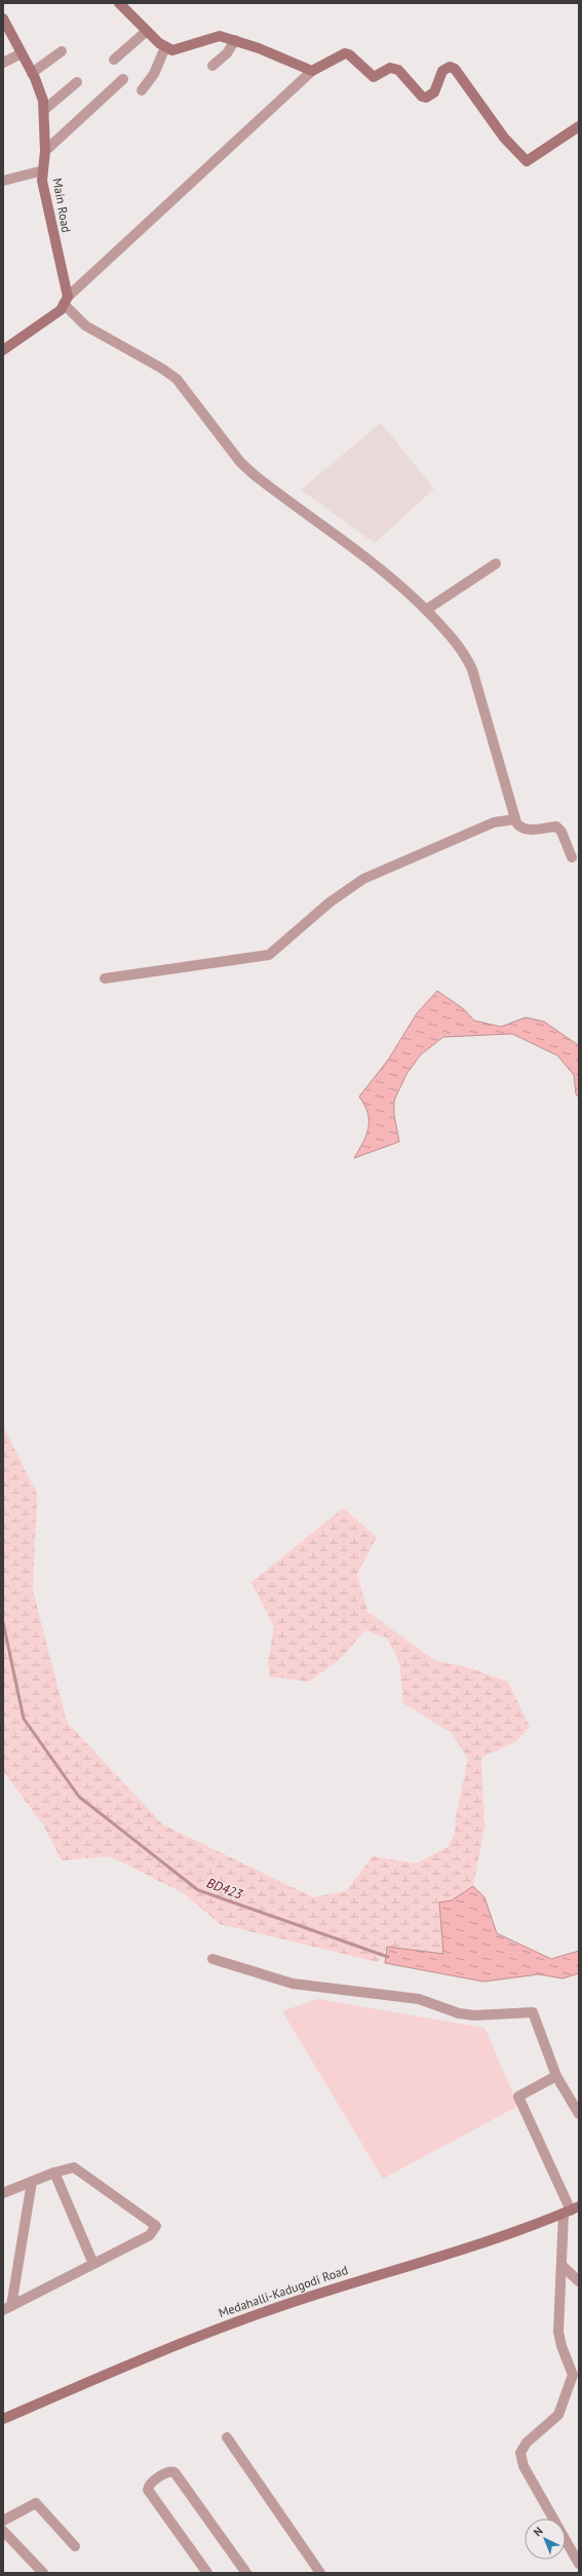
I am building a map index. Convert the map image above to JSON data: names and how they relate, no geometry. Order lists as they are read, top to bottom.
{
  "streets": {
    "street": ["Main Road", "Medahalli-Kadugodi Road"]
  },
  "water": ["BD423"],
  "north": "top left"
}
